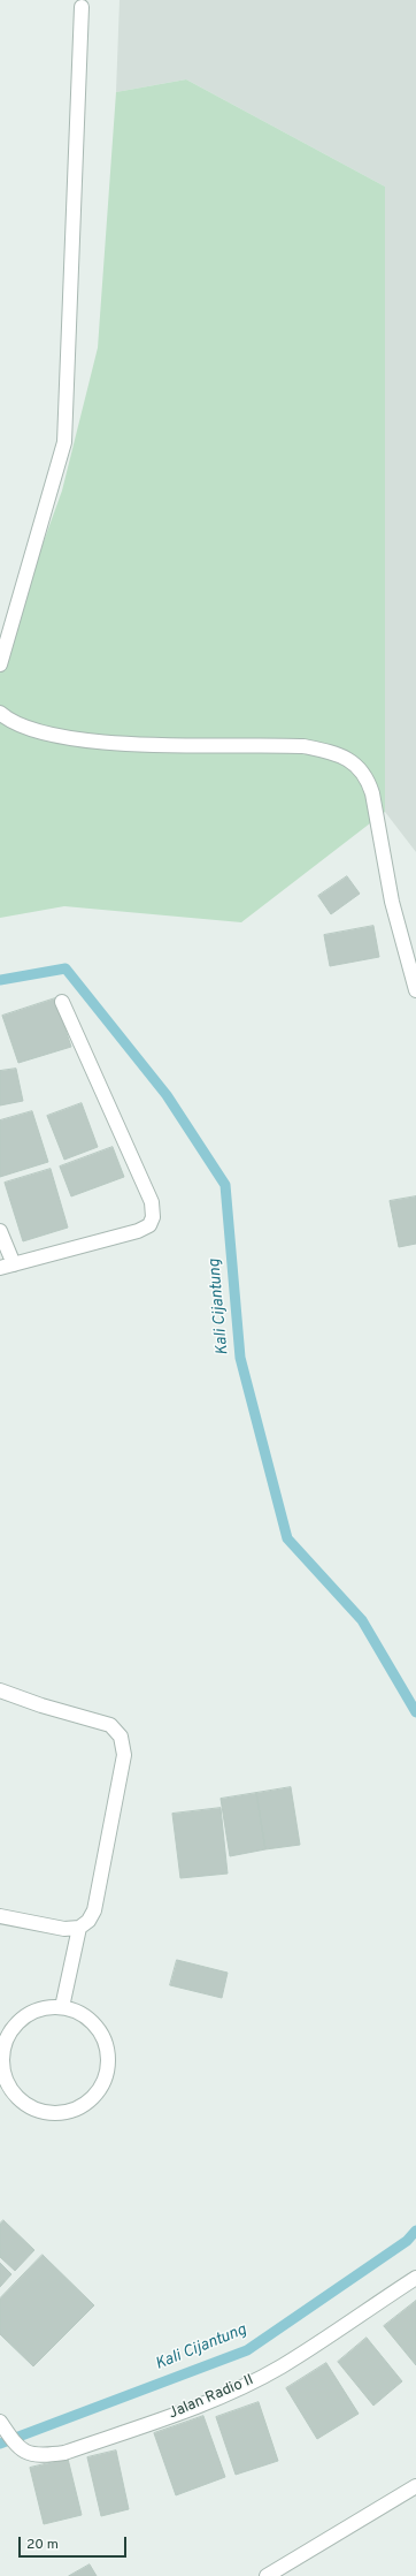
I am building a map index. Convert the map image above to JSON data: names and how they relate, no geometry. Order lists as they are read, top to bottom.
{
  "streets": {
    "street": ["Jalan Radio II"]
  },
  "water": ["Kali Cijantung"],
  "scale_bar": "20 m"
}
